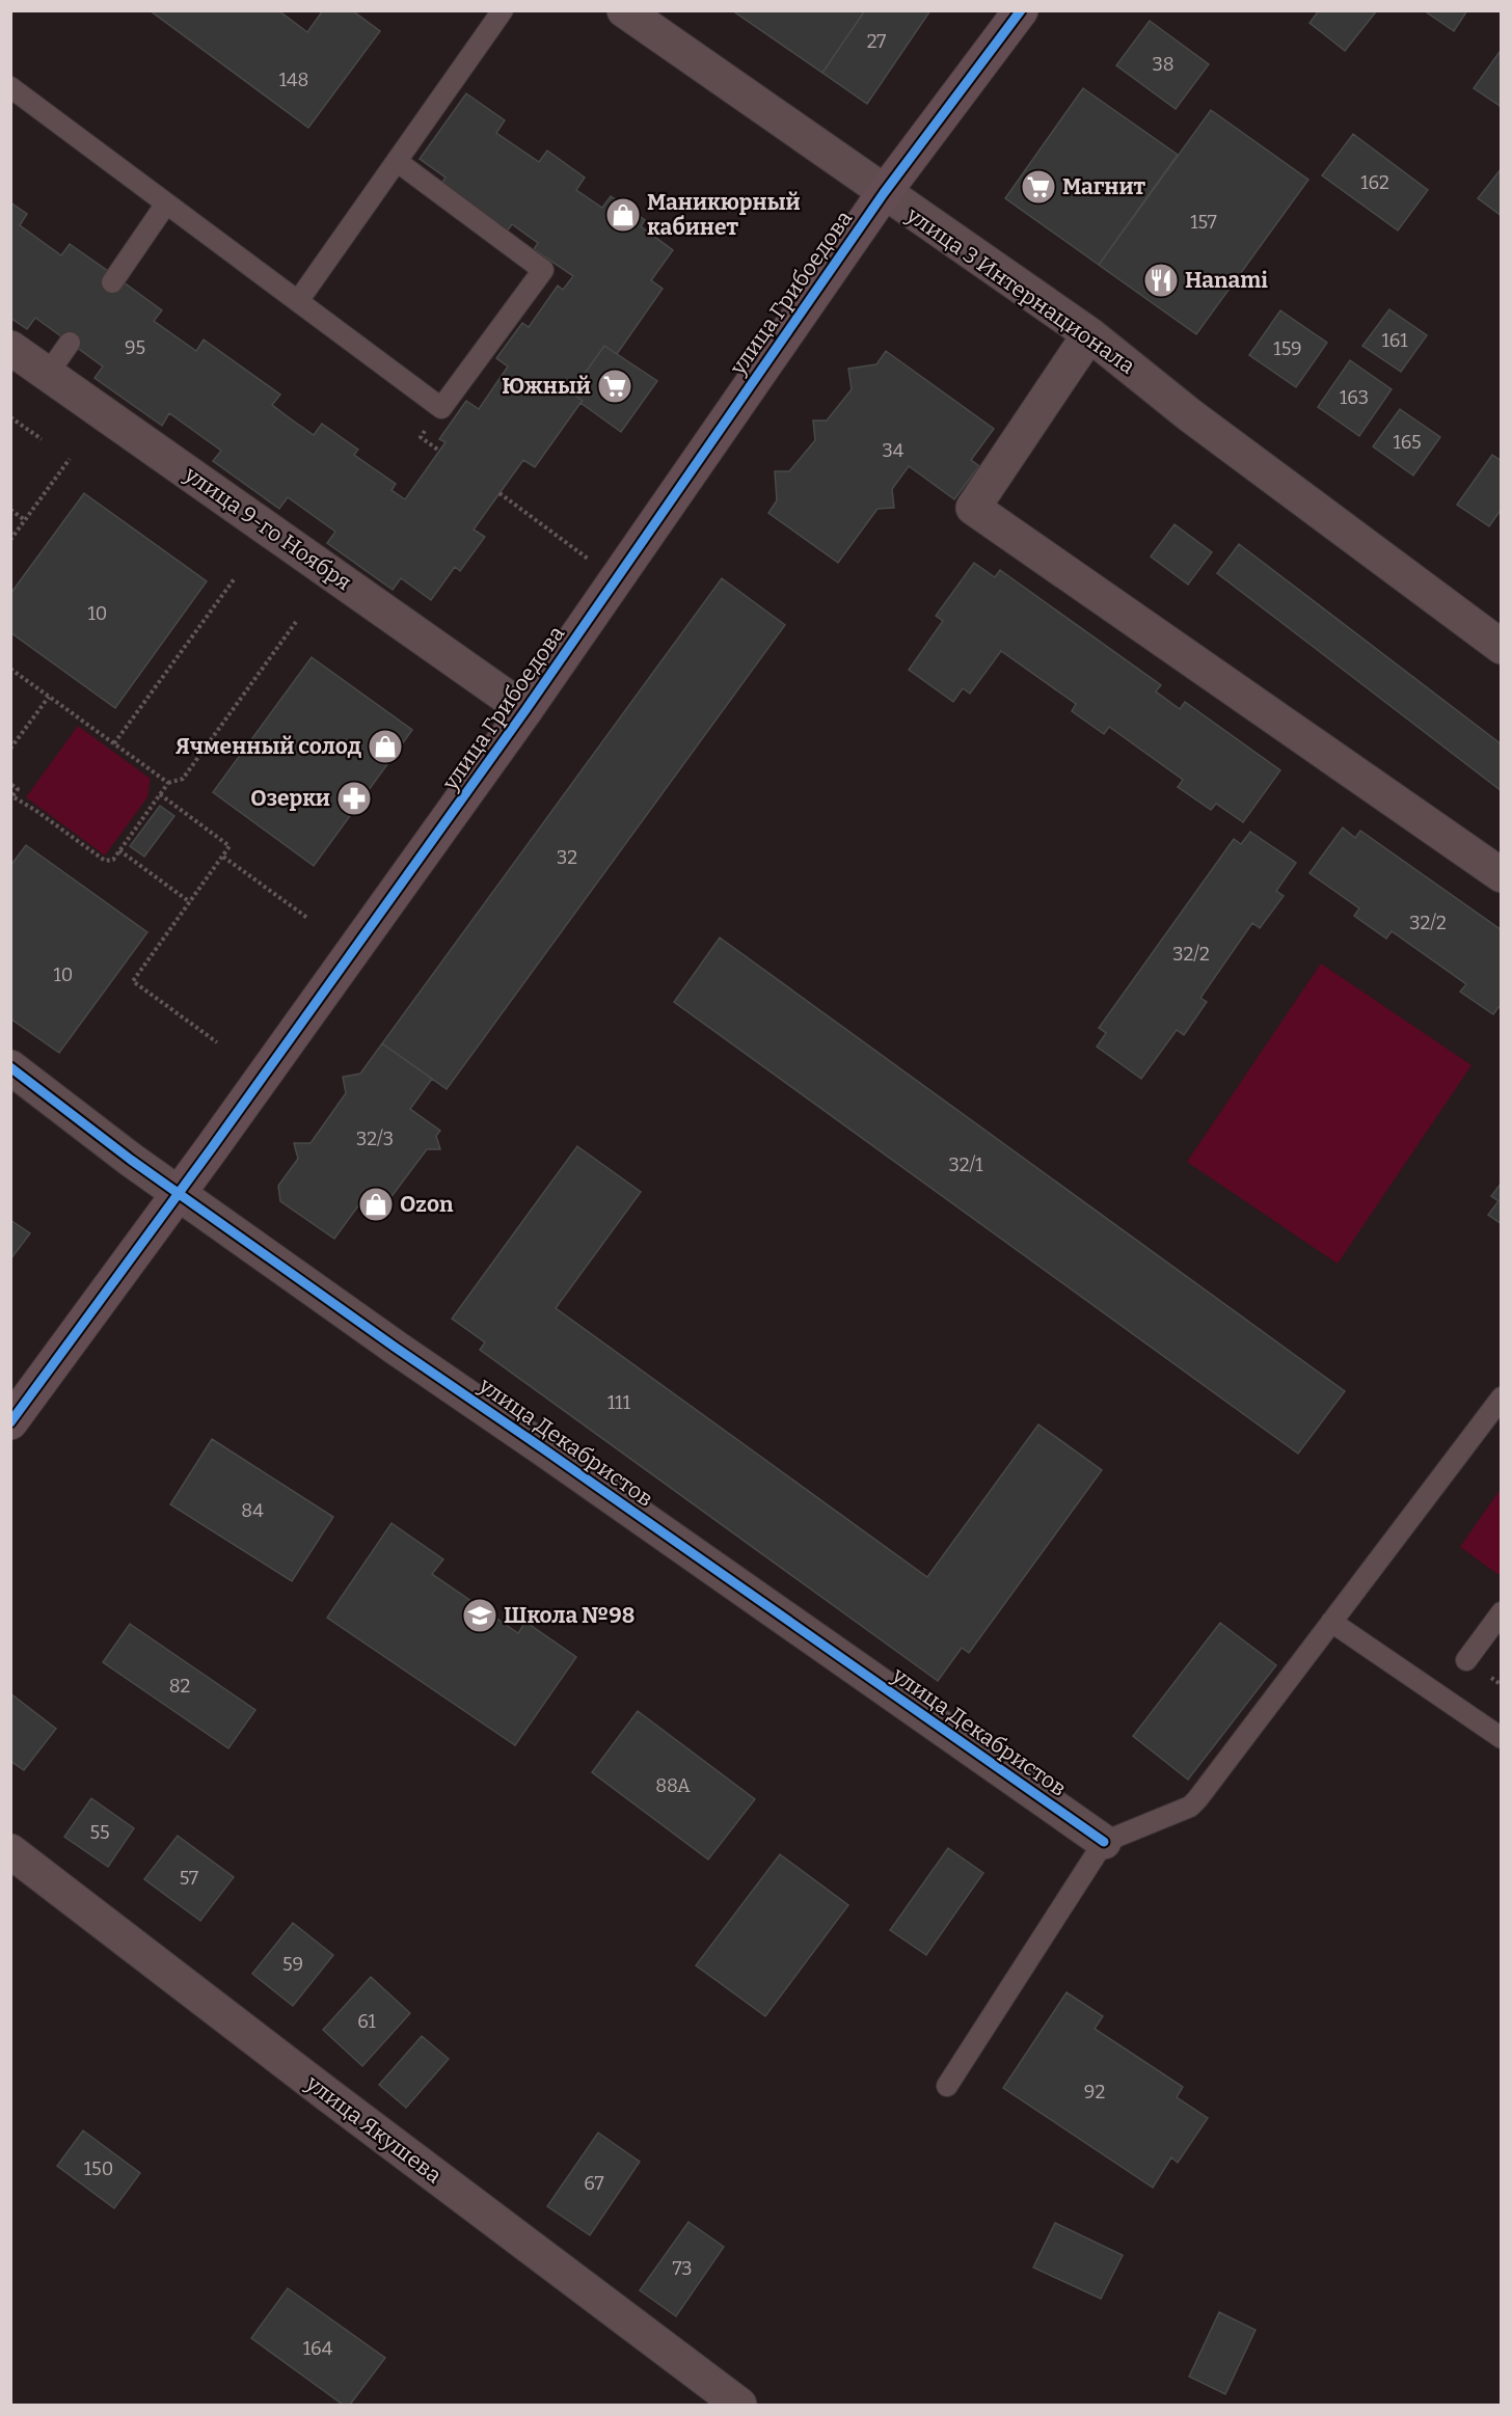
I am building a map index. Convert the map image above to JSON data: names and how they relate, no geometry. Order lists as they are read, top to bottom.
{
  "streets": {
    "street": [
      "улица 3 Интернационала",
      "улица Грибоедова",
      "улица 9-го Ноября",
      "улица Декабристов",
      "улица Якушева"
    ]
  },
  "crossings": [
    ["улица 3 Интернационала", "улица Грибоедова"],
    ["улица Грибоедова", "улица 9-го Ноября"],
    ["улица Грибоедова", "улица Декабристов"]
  ],
  "places": {
    "supermarket": ["Магнит", "Южный"],
    "shop": ["Маникюрный кабинет", "Ячменный солод", "Ozon"],
    "restaurant": ["Hanami"],
    "pharmacy": ["Озерки"],
    "school or university": ["Школа №98"]
  },
  "house_numbers": [
    "27",
    "38",
    "148",
    "162",
    "157",
    "161",
    "95",
    "159",
    "163",
    "165",
    "34",
    "10",
    "32",
    "32/2",
    "32/2",
    "10",
    "32/3",
    "32/1",
    "111",
    "84",
    "82",
    "88А",
    "55",
    "57",
    "59",
    "61",
    "92",
    "150",
    "67",
    "73",
    "164"
  ]
}
